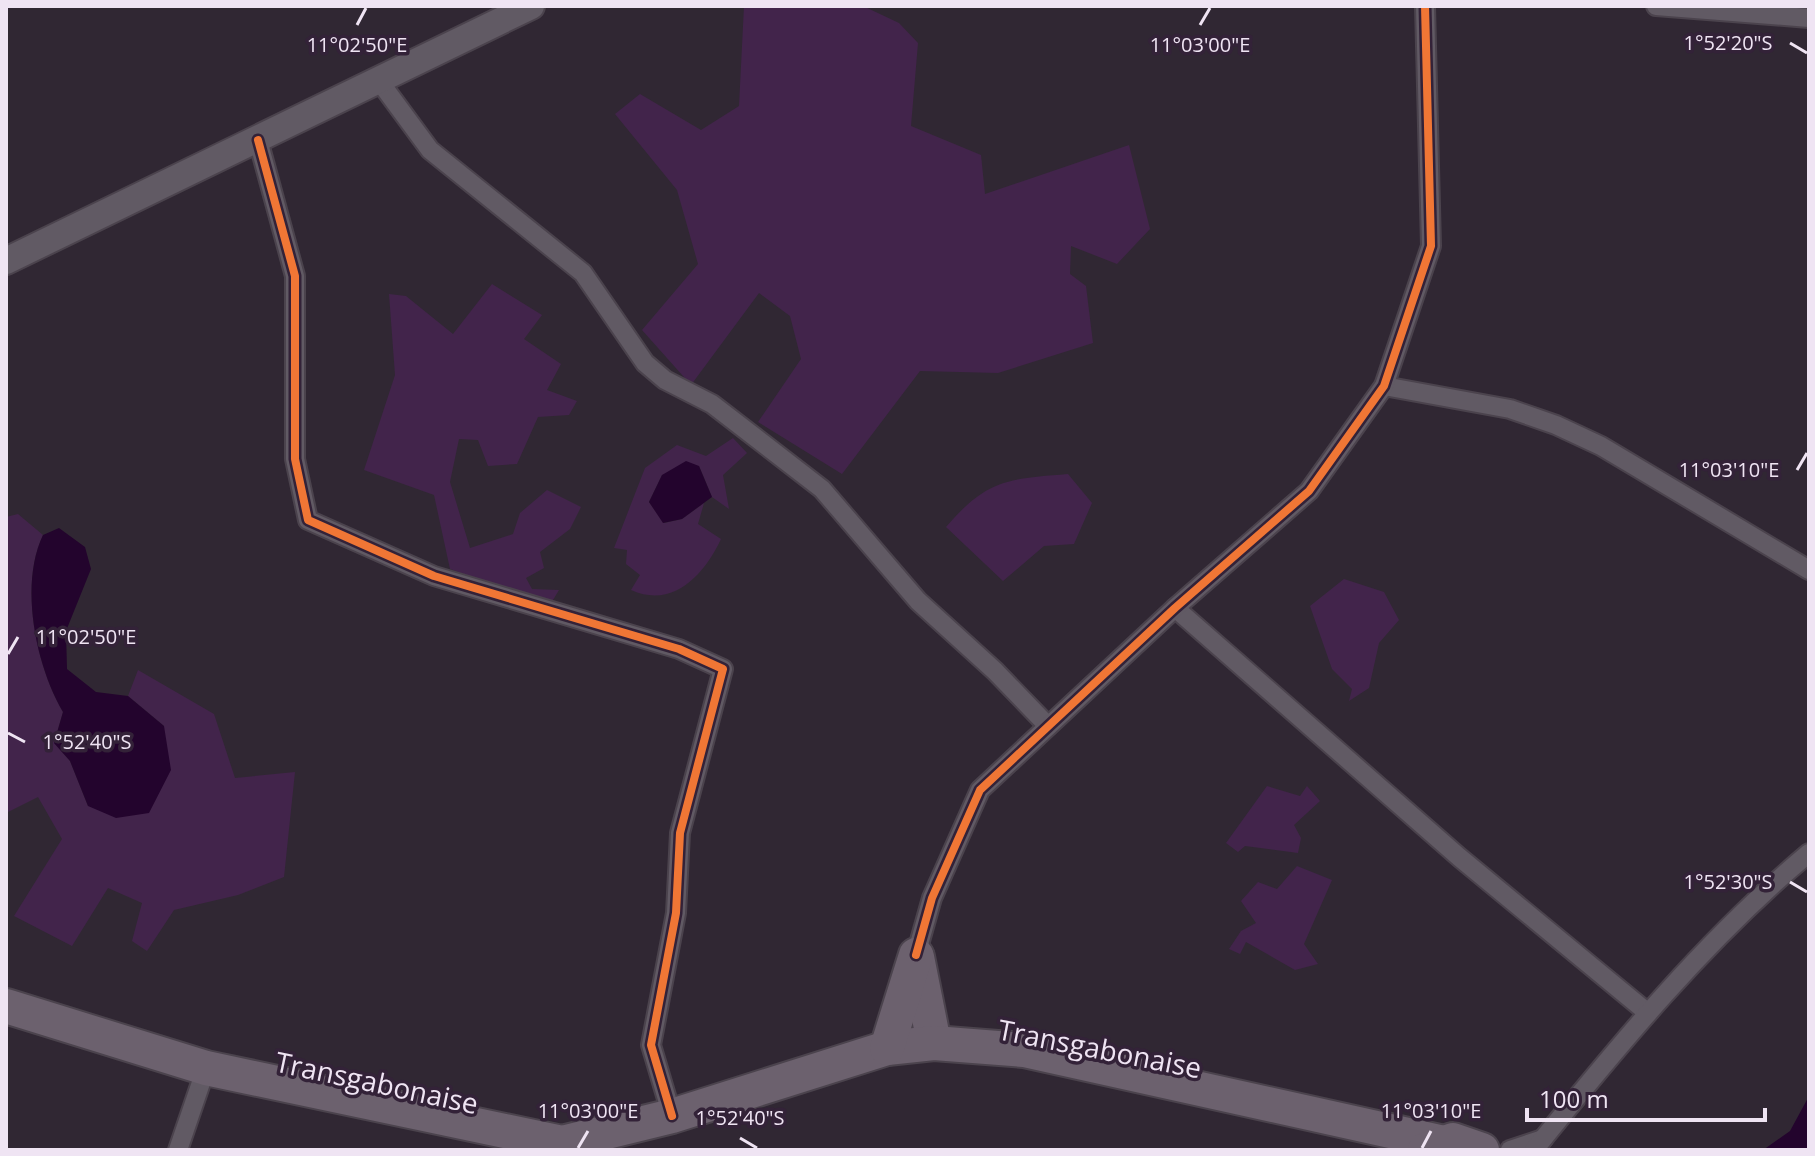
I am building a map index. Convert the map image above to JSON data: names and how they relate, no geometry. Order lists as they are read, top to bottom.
{
  "streets": {
    "highway": ["Transgabonaise"]
  },
  "scale_bar": "100 m",
  "coordinates": [
    "1°52'20\"S",
    "11°02'50\"E",
    "11°03'00\"E",
    "11°03'10\"E",
    "1°52'40\"S",
    "1°52'30\"S"
  ]
}
